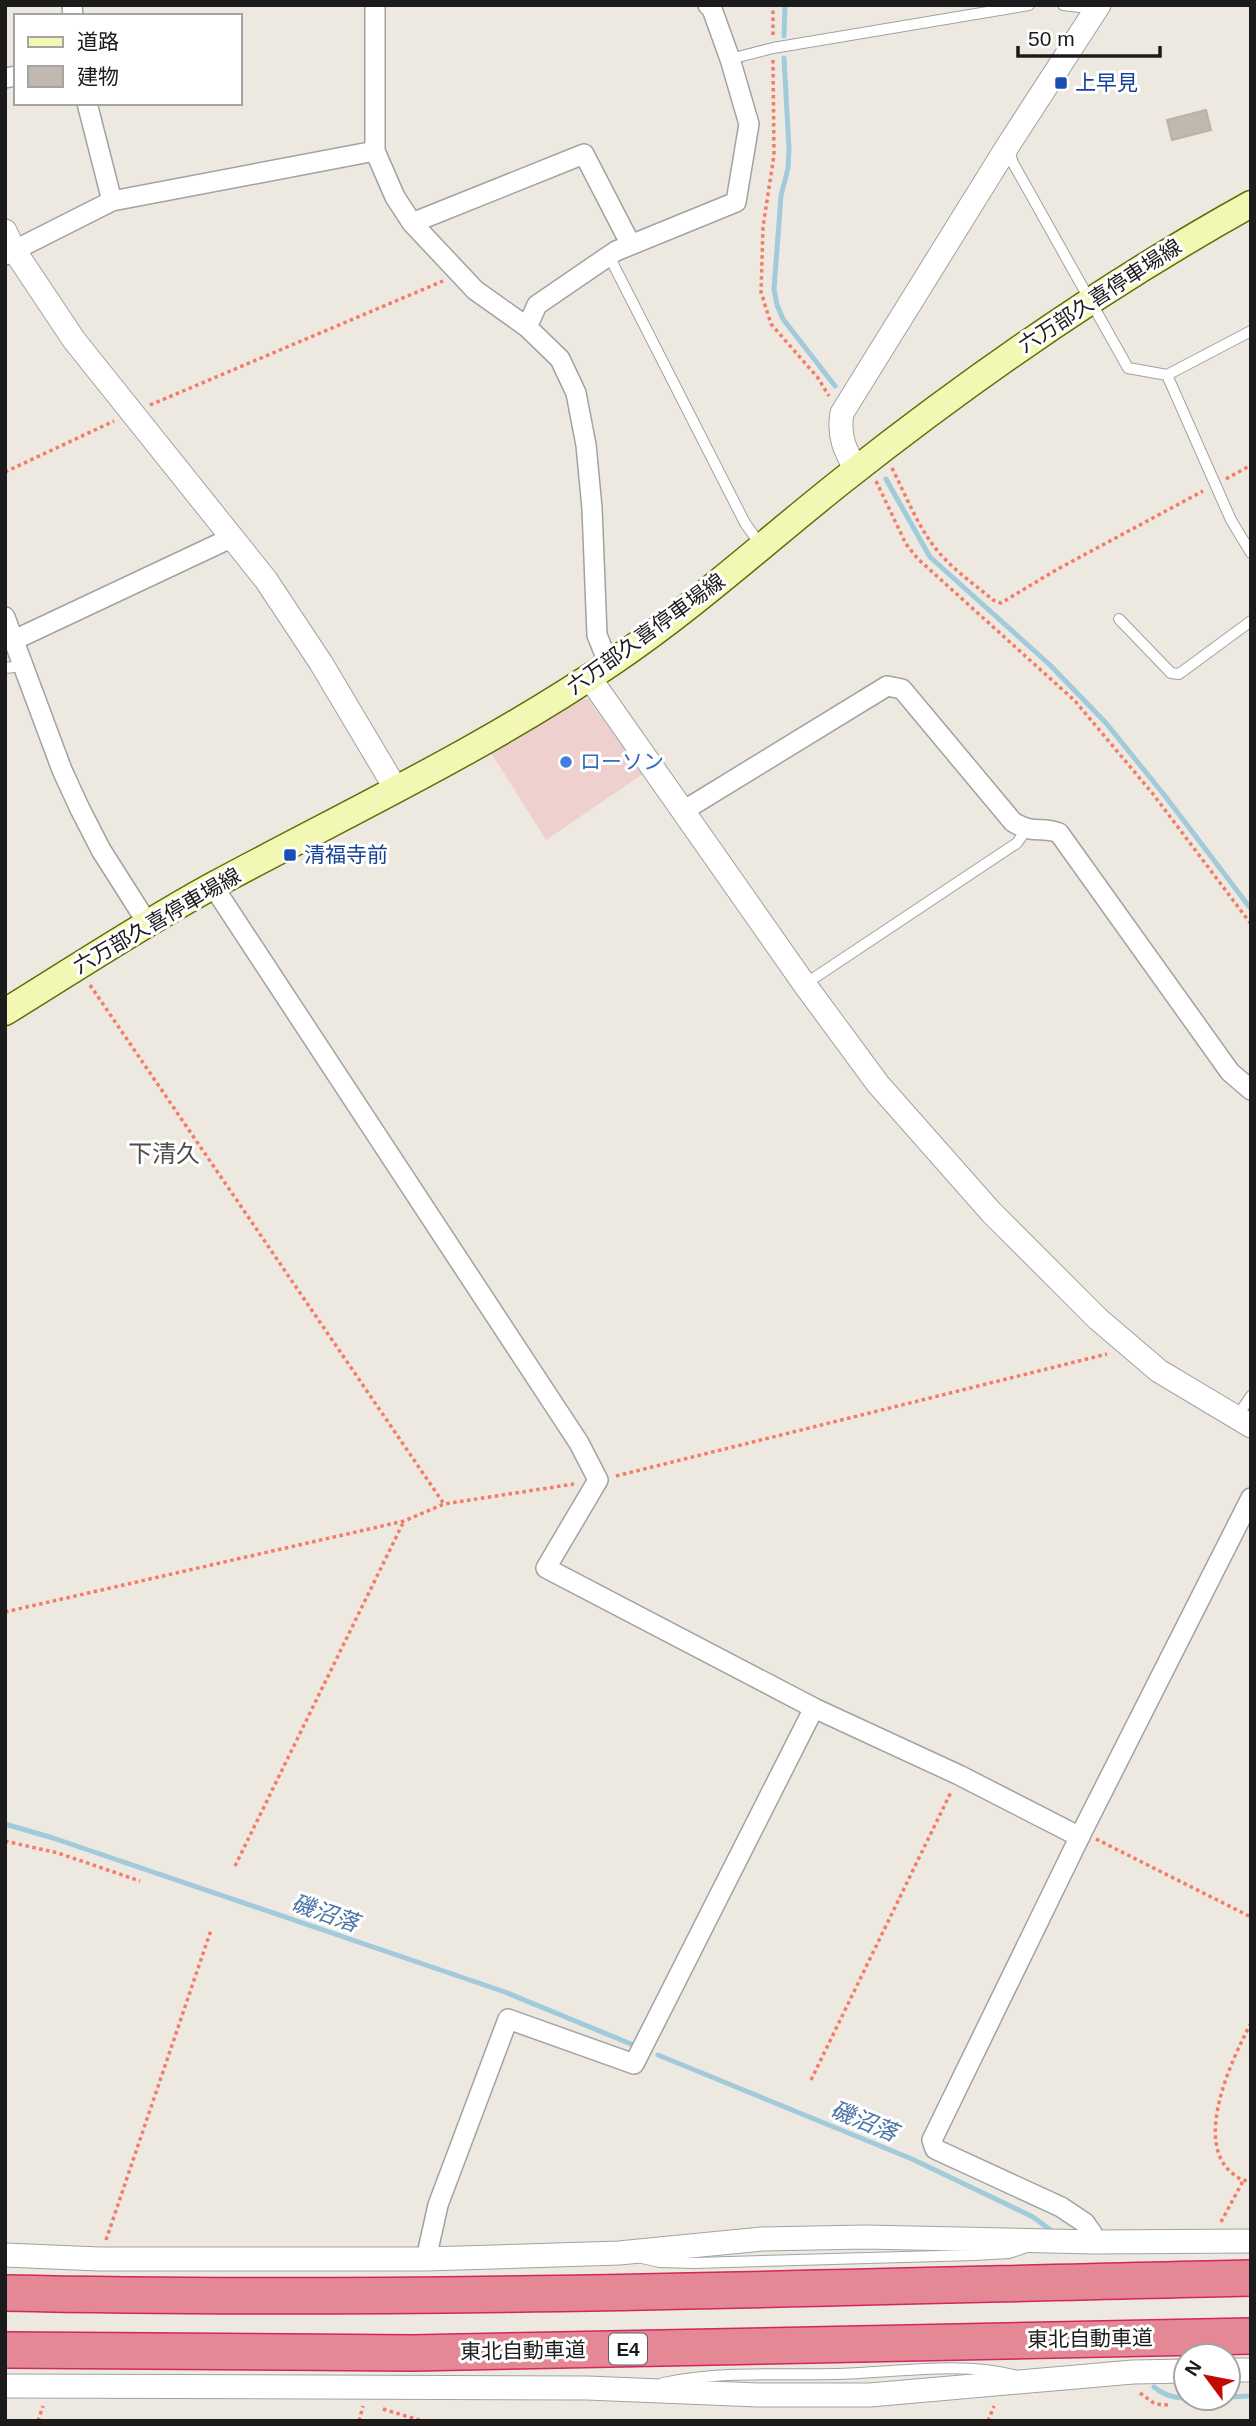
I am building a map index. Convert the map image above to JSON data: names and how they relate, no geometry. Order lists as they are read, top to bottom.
{
  "streets": {
    "highway": ["東北自動車道", "E4"],
    "main road": ["六万部久喜停車場線"]
  },
  "districts": ["下清久"],
  "water": ["磯沼落"],
  "places": {
    "transit": ["上早見", "清福寺前"],
    "other": ["ローソン"]
  },
  "legend": ["道路", "建物"],
  "scale_bar": "50 m",
  "north": "top left"
}
